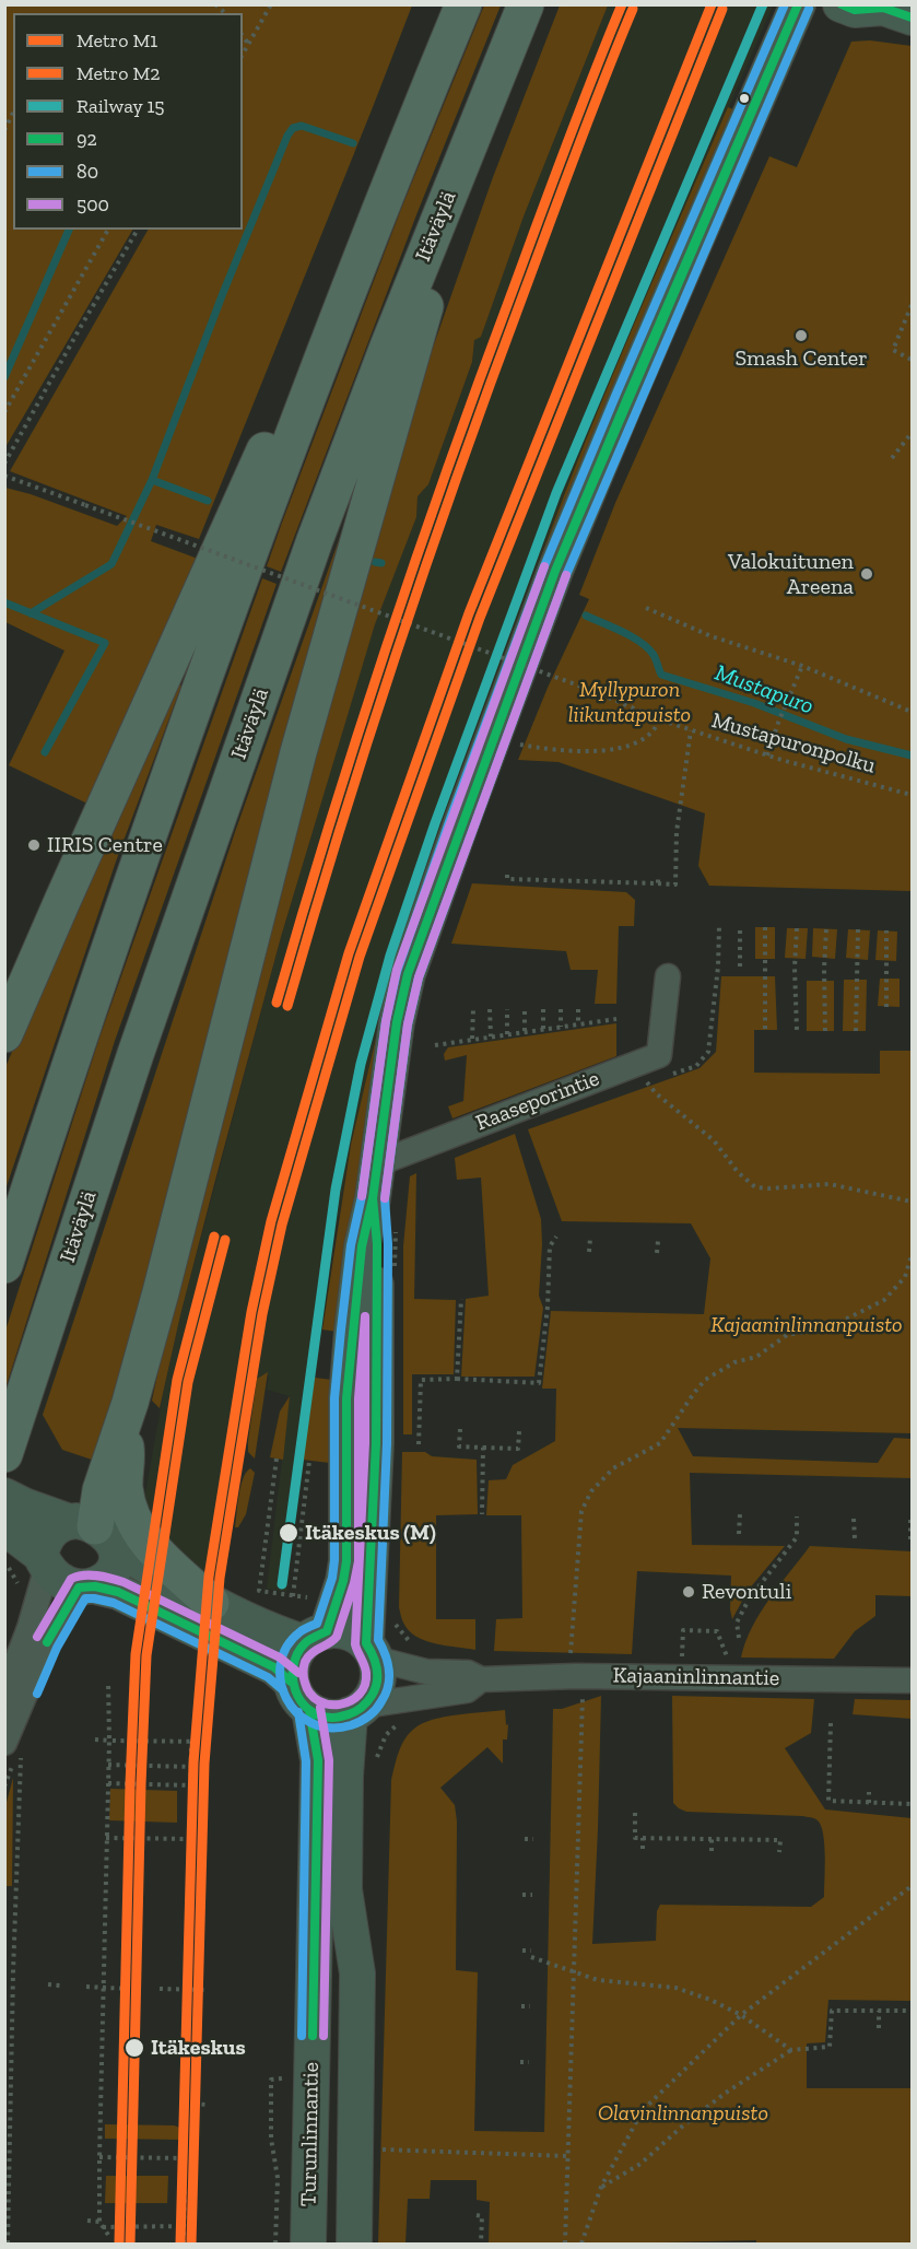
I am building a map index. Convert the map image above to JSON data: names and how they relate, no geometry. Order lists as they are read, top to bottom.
{
  "streets": {
    "highway": ["Itäväylä"],
    "main road": ["Turunlinnantie"],
    "street": ["Raaseporintie", "Kajaaninlinnantie"],
    "path": ["Mustapuronpolku"]
  },
  "crossings": [
    ["Kajaaninlinnantie", "Turunlinnantie"]
  ],
  "water": ["Mustapuro"],
  "parks": ["Myllypuron liikuntapuisto", "Kajaaninlinnanpuisto", "Olavinlinnanpuisto"],
  "places": [
    "Smash Center",
    "Valokuitunen Areena",
    "IIRIS Centre",
    "Itäkeskus (M)",
    "Revontuli",
    "Itäkeskus"
  ],
  "lines": [
    "metro line M1",
    "rail line 15",
    "transit line 92",
    "transit line 80",
    "metro line M2",
    "transit line 500"
  ],
  "legend": [
    "Metro M1",
    "Metro M2",
    "Railway 15",
    "92",
    "80",
    "500"
  ]
}
